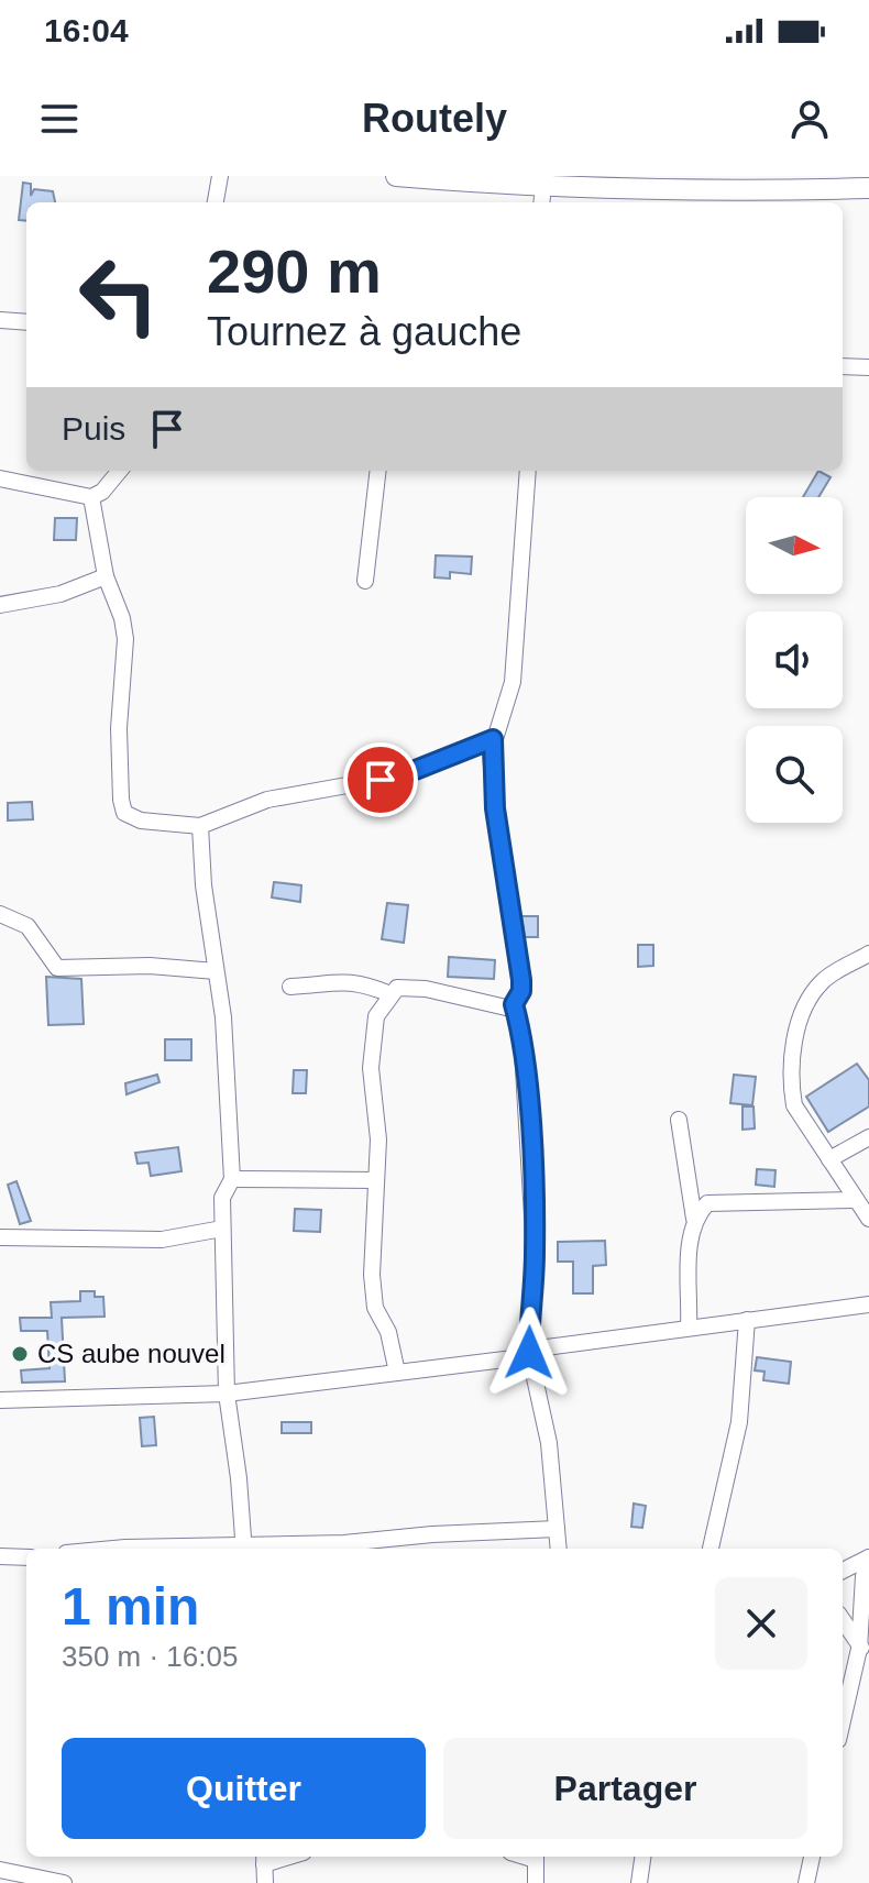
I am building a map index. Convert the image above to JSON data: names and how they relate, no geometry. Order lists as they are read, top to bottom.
{
  "places": ["CS aube nouvel"],
  "north": "right",
  "page": {
    "status": "16:04",
    "header": "Routely",
    "turn": ["290 m", "Tournez à gauche"],
    "then": "Puis",
    "heading": ["1 min", "350 m · 16:05"],
    "buttons": ["Quitter", "Partager"]
  }
}
